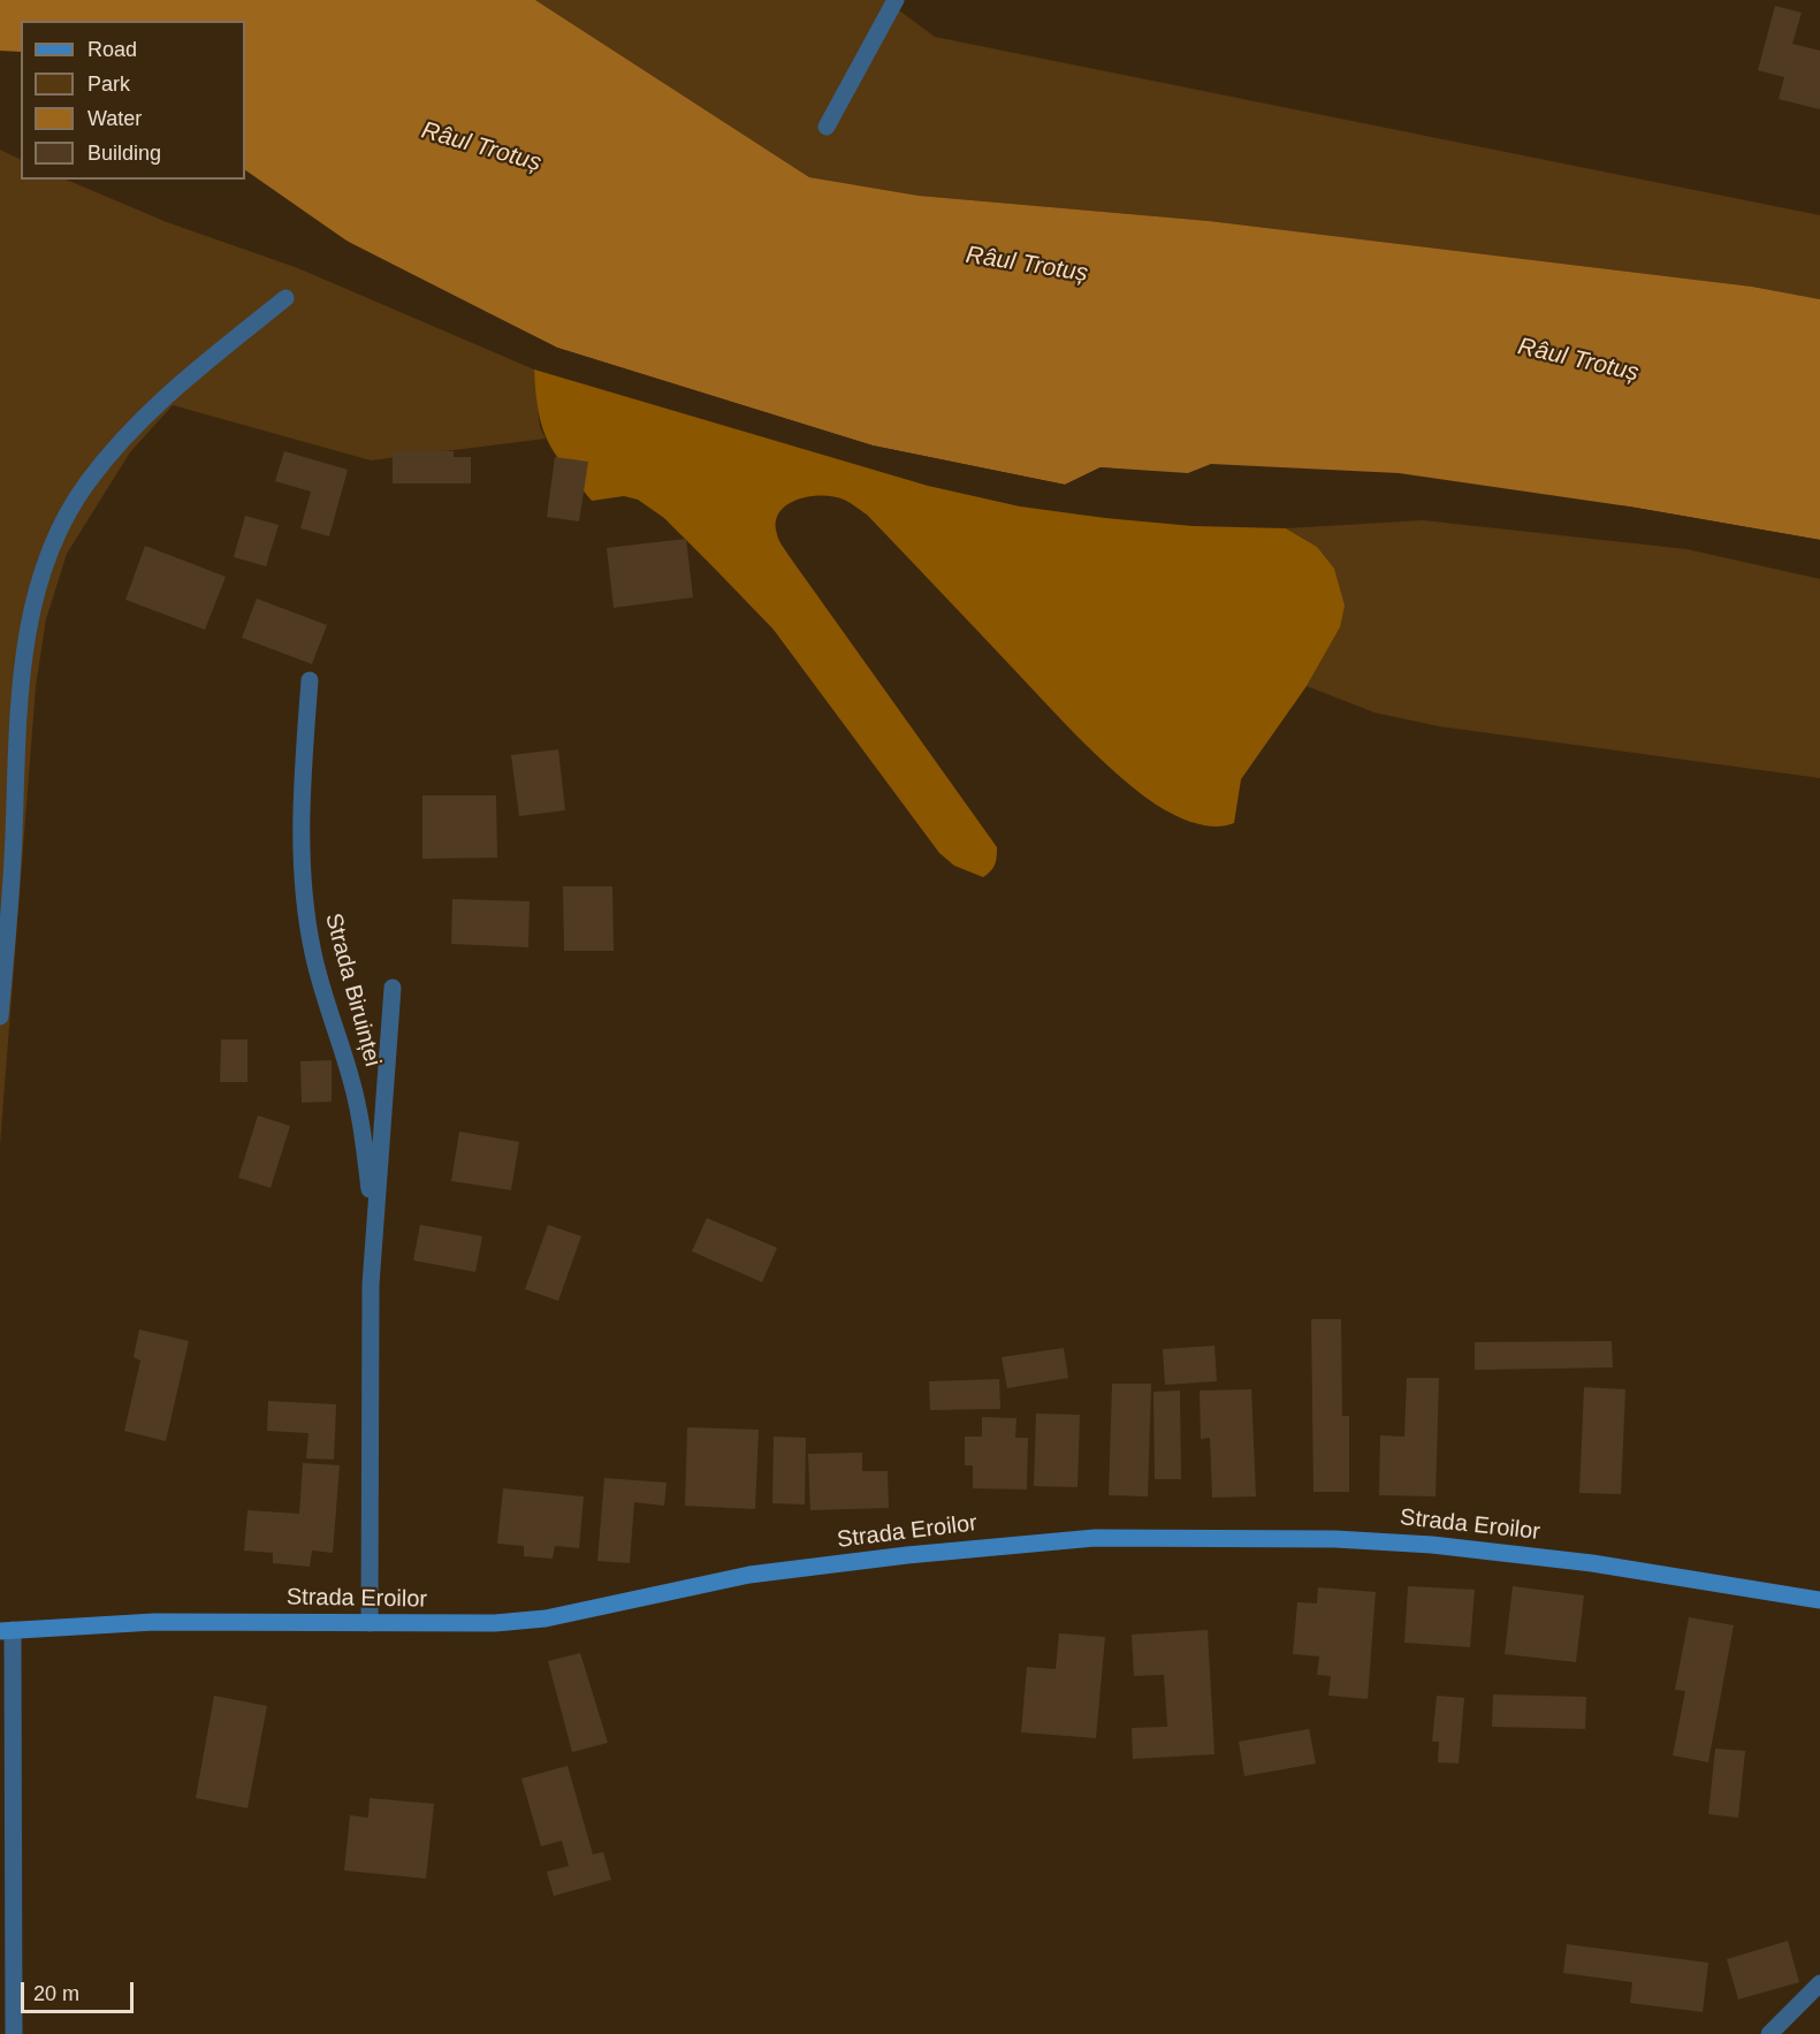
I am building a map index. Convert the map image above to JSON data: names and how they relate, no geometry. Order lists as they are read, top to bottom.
{
  "streets": {
    "main road": ["Strada Eroilor"],
    "street": ["Strada Biruinței"]
  },
  "crossings": [
    ["Strada Biruinței", "Strada Eroilor"]
  ],
  "water": ["Râul Trotuș"],
  "legend": [
    "Road",
    "Park",
    "Water",
    "Building"
  ],
  "scale_bar": "20 m"
}
